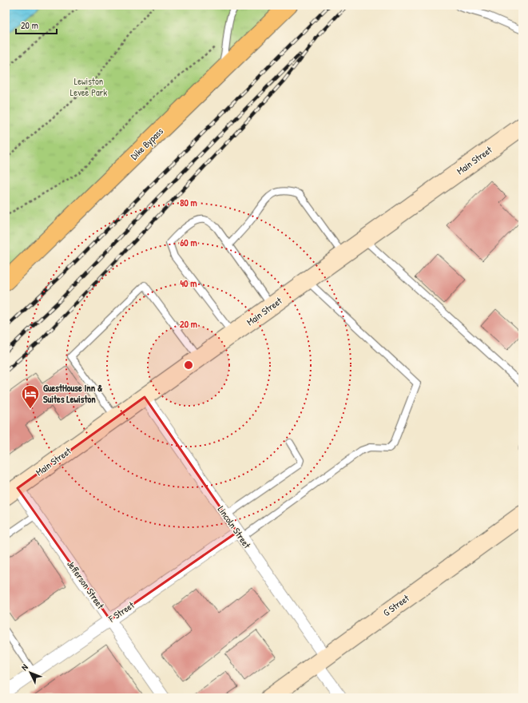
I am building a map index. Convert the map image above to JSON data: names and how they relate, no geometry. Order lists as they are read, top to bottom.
{
  "streets": {
    "highway": ["Dike Bypass"],
    "main road": ["Main Street", "G Street"],
    "street": ["Lincoln Street", "Jefferson Street", "F Street"]
  },
  "crossings": [
    ["Main Street", "Lincoln Street"],
    ["Main Street", "Jefferson Street"],
    ["Lincoln Street", "G Street"],
    ["Lincoln Street", "F Street"],
    ["Jefferson Street", "F Street"]
  ],
  "parks": ["Lewiston Levee Park"],
  "places": {
    "hotel": ["GuestHouse Inn & Suites Lewiston"]
  },
  "scale_bar": "20 m",
  "north": "top left",
  "rings": [
    "80 m",
    "60 m",
    "40 m",
    "20 m"
  ]
}
